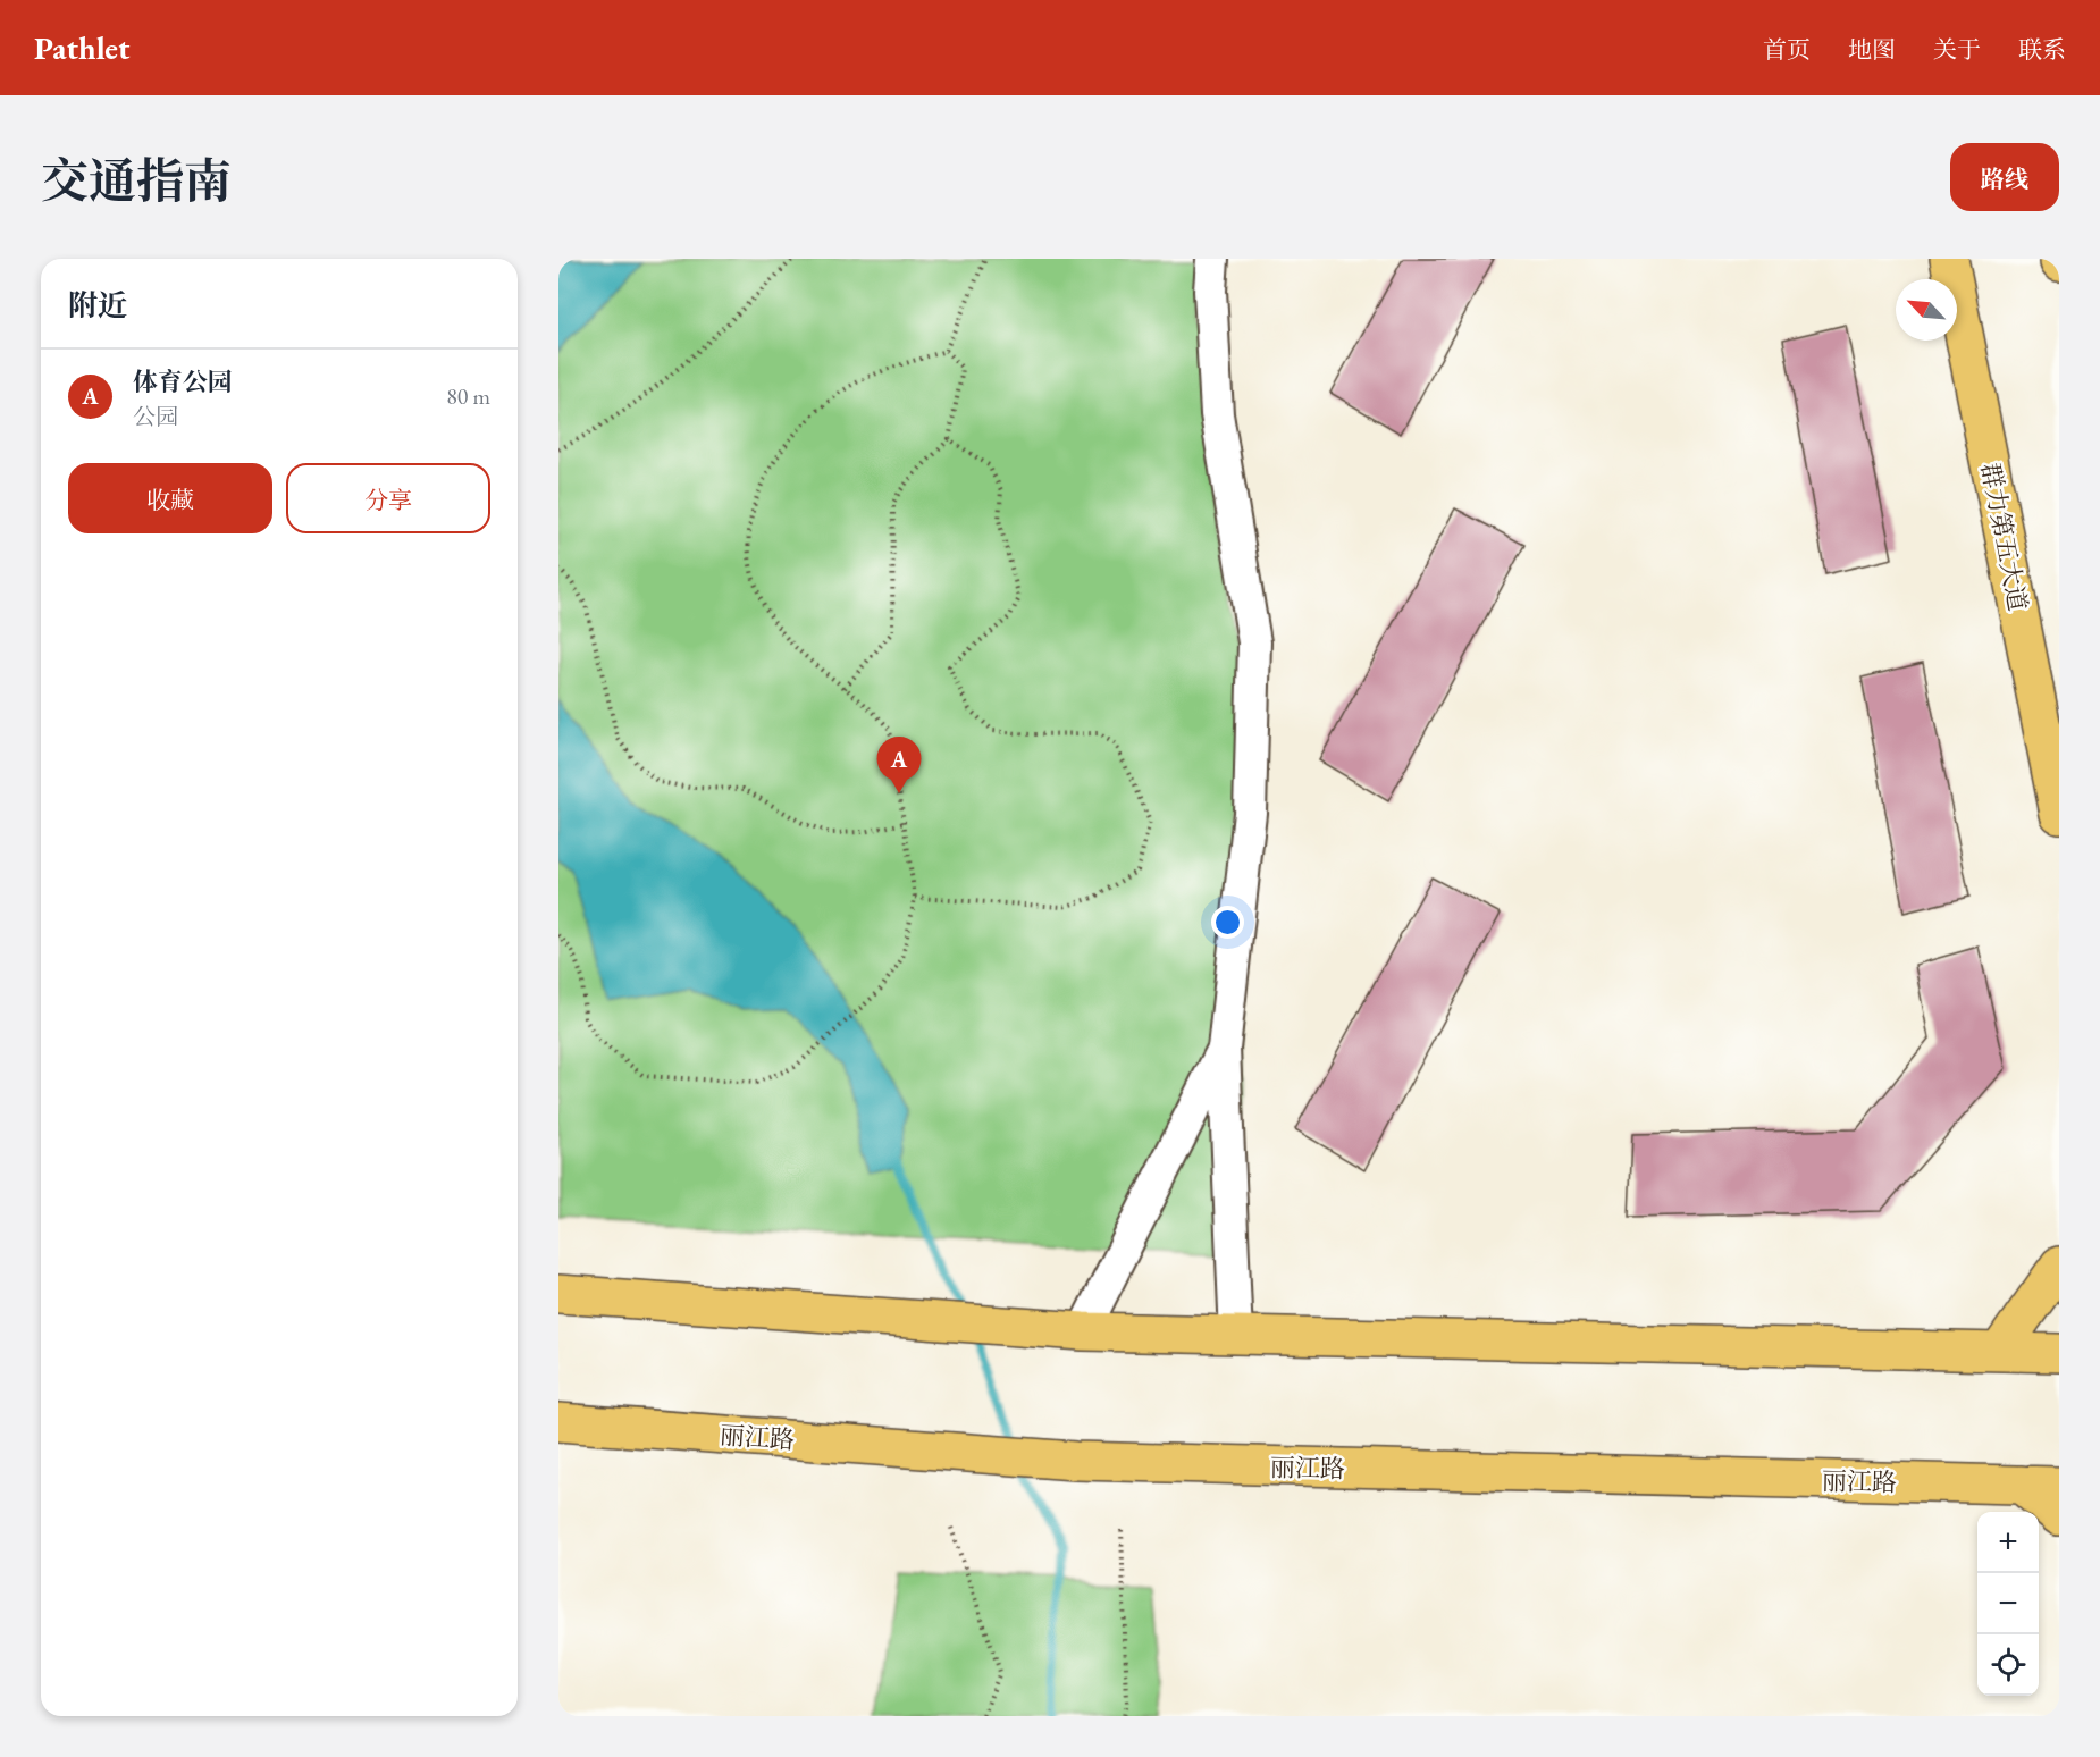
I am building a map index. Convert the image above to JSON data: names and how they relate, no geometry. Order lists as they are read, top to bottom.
{
  "streets": {
    "main road": ["群力第五大道", "丽江路"]
  },
  "north": "top left",
  "page": {
    "header": "Pathlet",
    "nav": [
      "首页",
      "地图",
      "关于",
      "联系"
    ],
    "title": "交通指南",
    "buttons": [
      "路线",
      ["收藏", "分享"]
    ],
    "heading": "附近",
    "list": [
      {
        "mark": "A",
        "name": "体育公园",
        "note": "公园",
        "value": "80 m"
      }
    ],
    "pins": "A",
    "map_buttons": ["+", "−"]
  }
}
